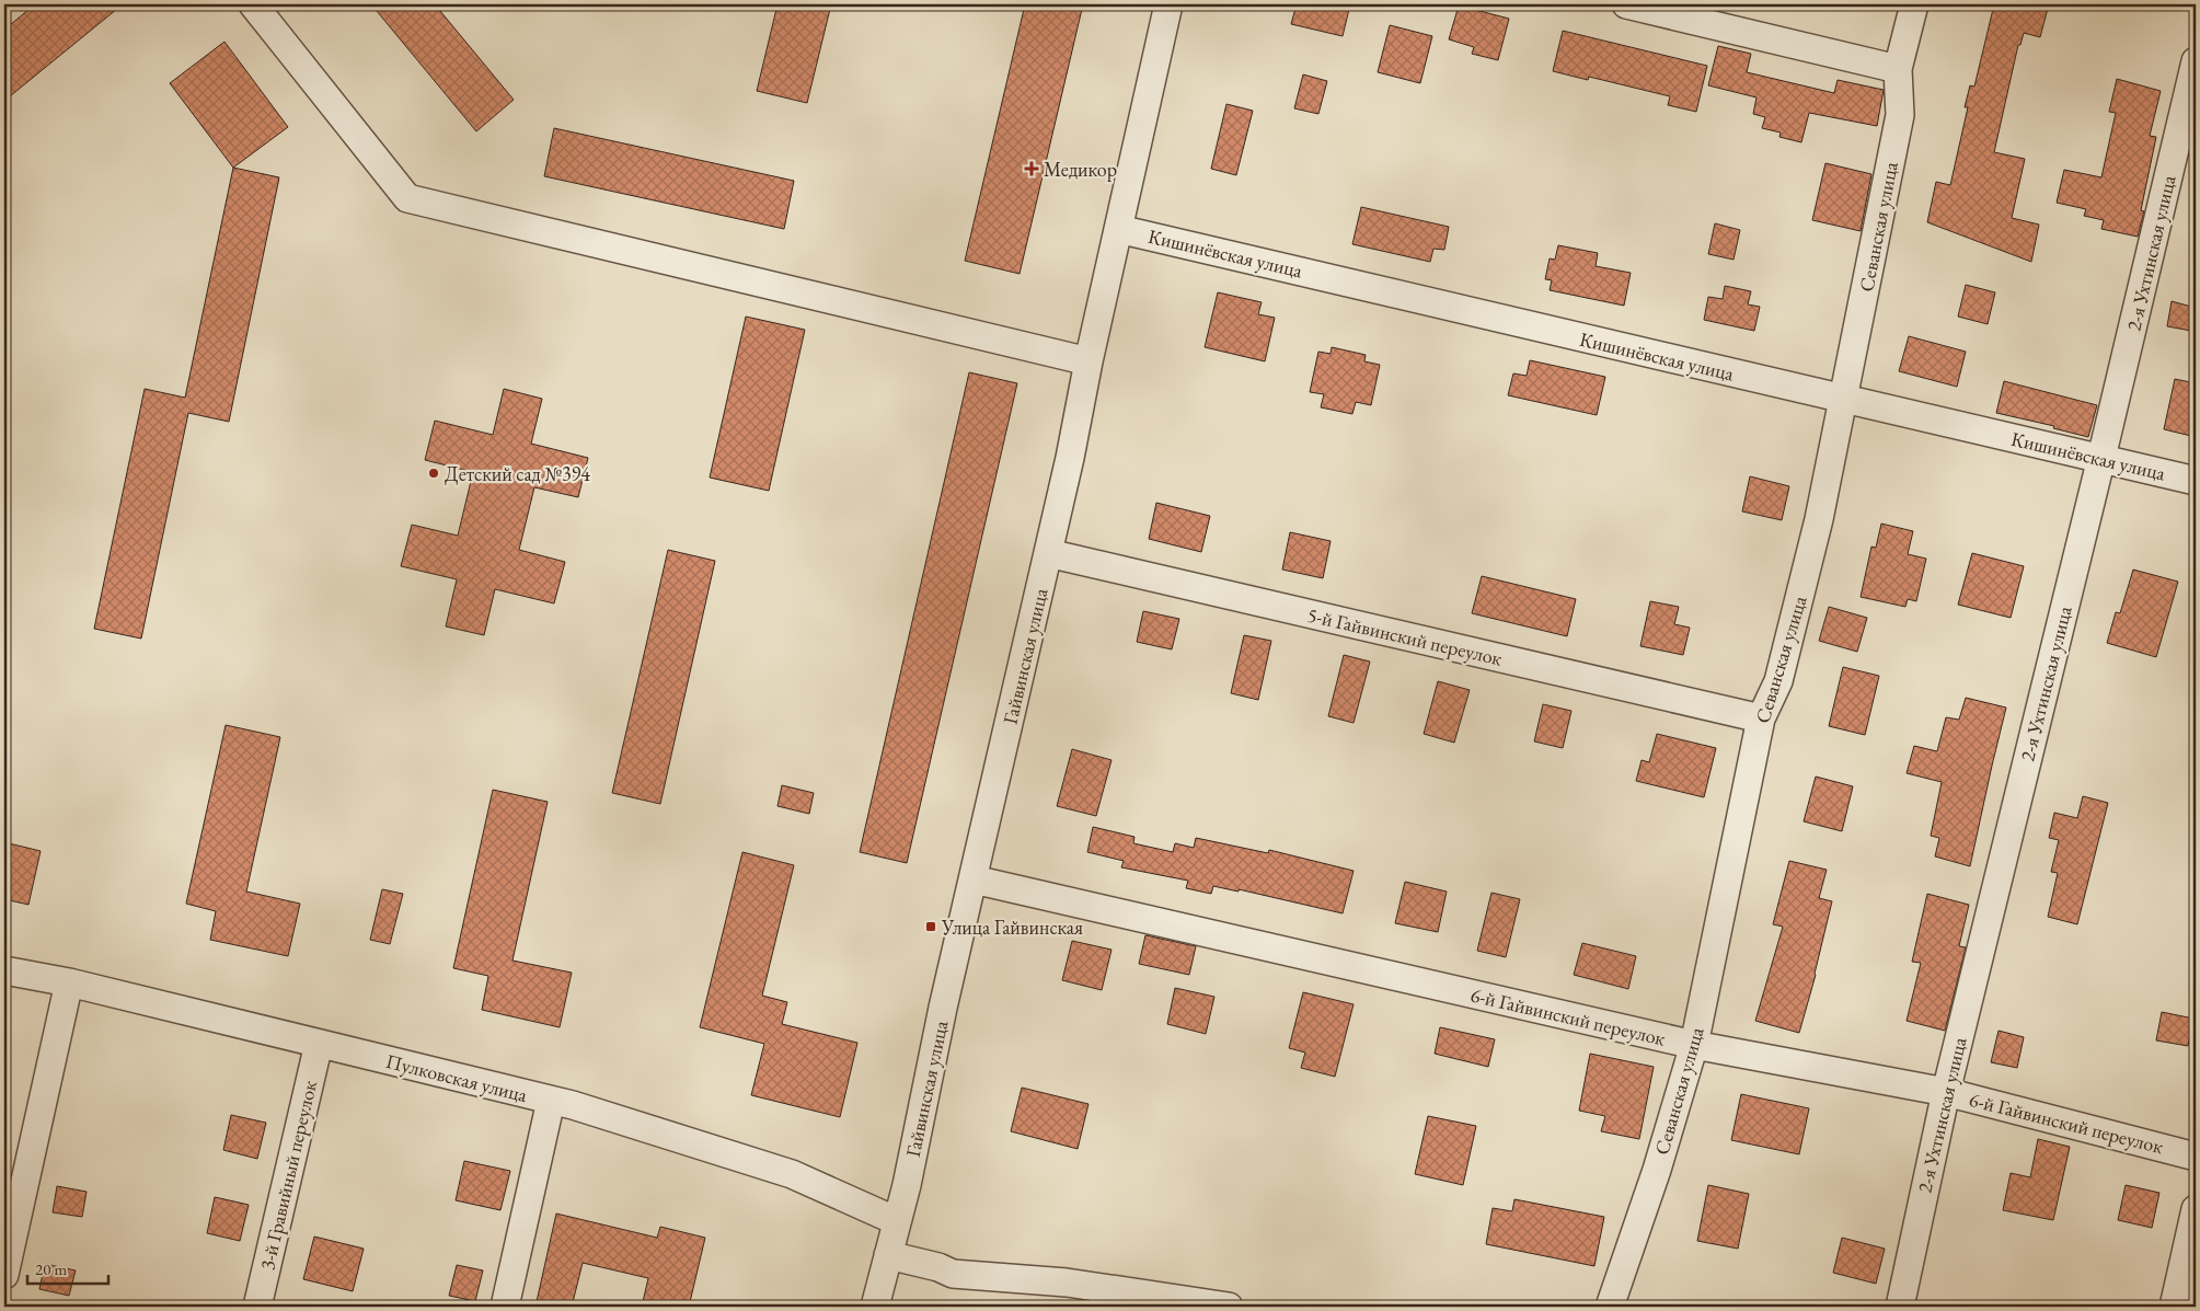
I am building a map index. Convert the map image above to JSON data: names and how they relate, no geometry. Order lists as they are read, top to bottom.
{
  "streets": {
    "street": [
      "Севанская улица",
      "Кишинёвская улица",
      "2-я Ухтинская улица",
      "5-й Гайвинский переулок",
      "Гайвинская улица",
      "6-й Гайвинский переулок",
      "Пулковская улица",
      "3-й Гравийный переулок"
    ]
  },
  "crossings": [
    ["Севанская улица", "Кишинёвская улица"],
    ["Севанская улица", "5-й Гайвинский переулок"],
    ["Севанская улица", "6-й Гайвинский переулок"],
    ["Кишинёвская улица", "2-я Ухтинская улица"],
    ["Кишинёвская улица", "Гайвинская улица"],
    ["2-я Ухтинская улица", "6-й Гайвинский переулок"],
    ["5-й Гайвинский переулок", "Гайвинская улица"],
    ["Гайвинская улица", "6-й Гайвинский переулок"],
    ["Гайвинская улица", "Пулковская улица"],
    ["Пулковская улица", "3-й Гравийный переулок"]
  ],
  "places": {
    "health": ["Медикор"],
    "other": ["Детский сад №394"],
    "transit": ["Улица Гайвинская"]
  },
  "scale_bar": "20 m"
}
